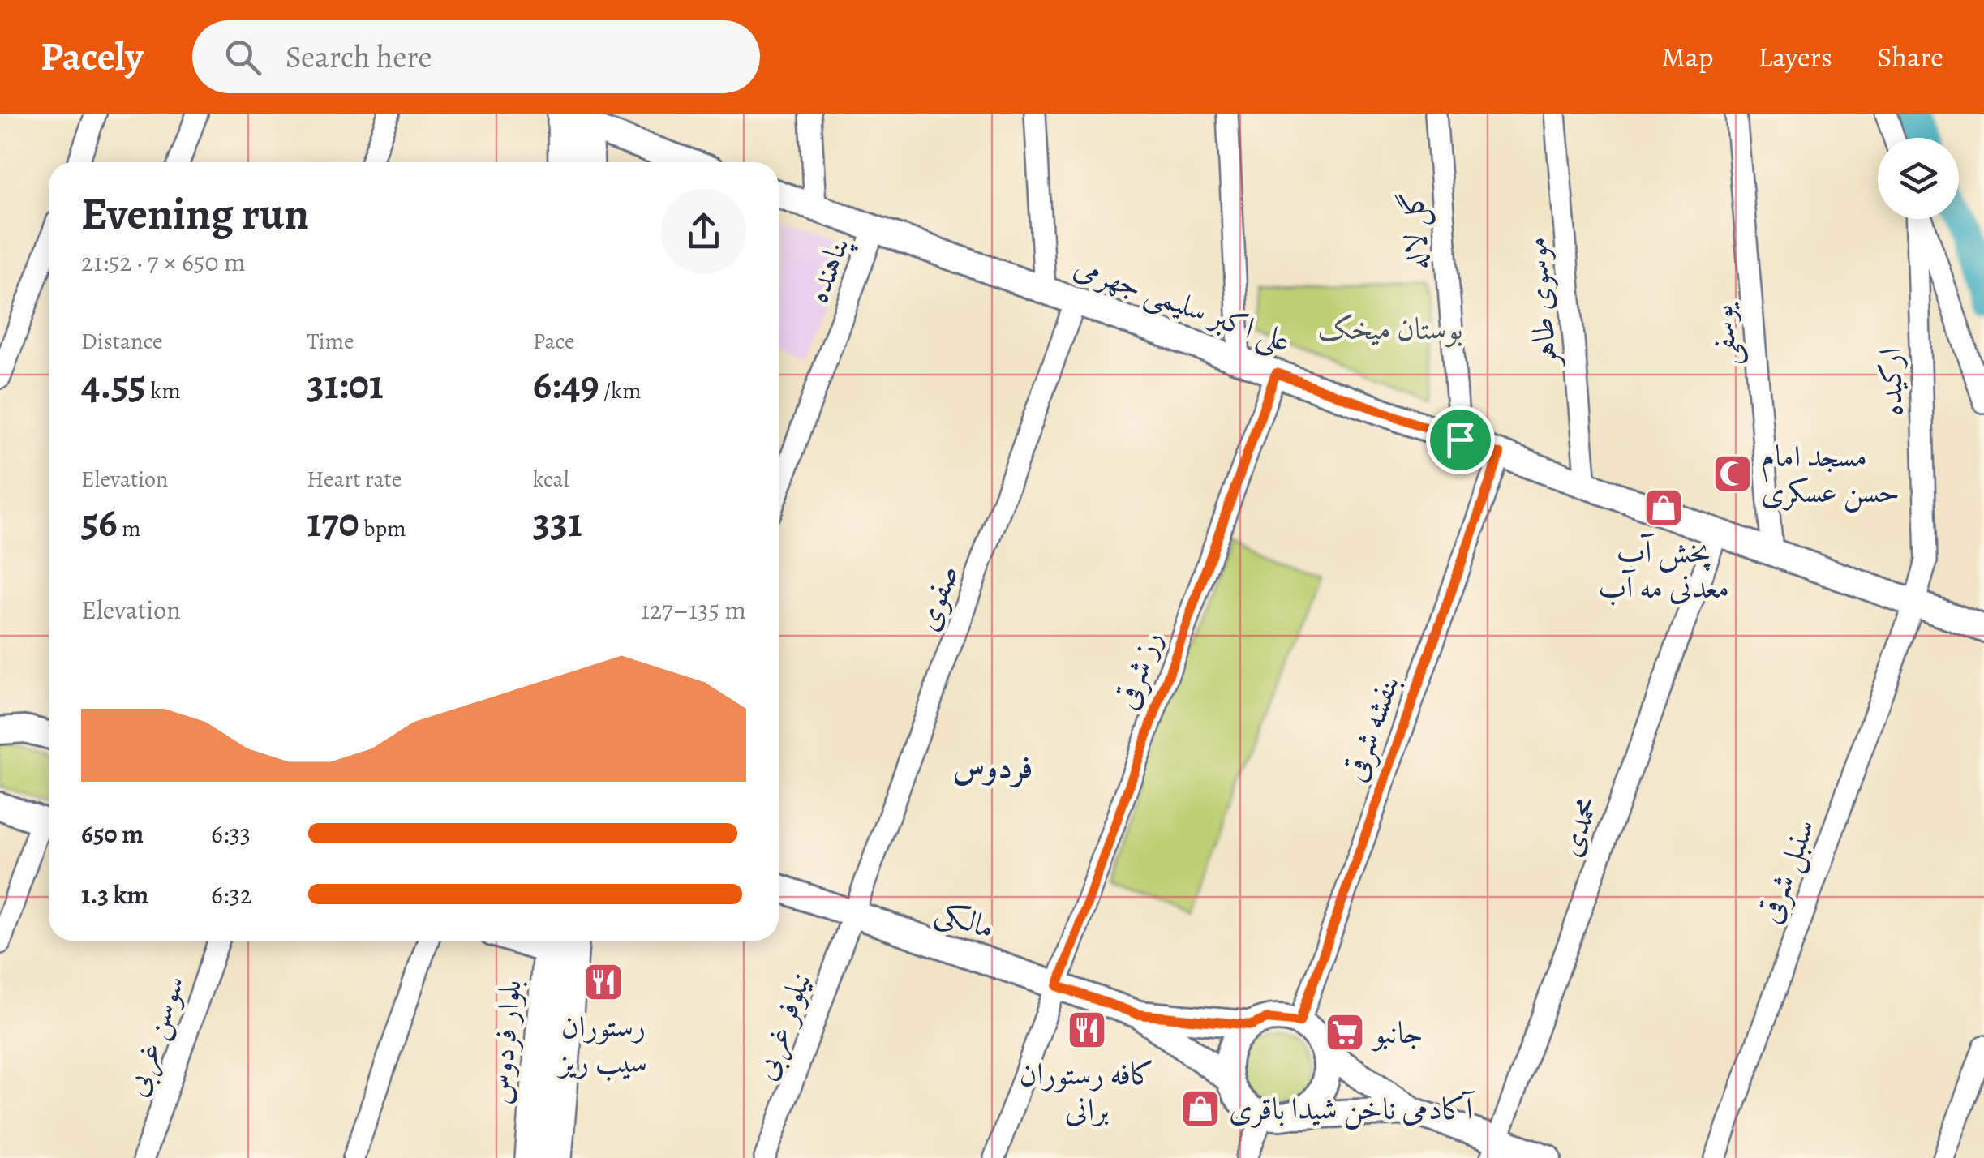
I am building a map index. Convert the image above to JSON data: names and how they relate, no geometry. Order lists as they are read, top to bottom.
{
  "streets": {
    "main road": ["بلوار فردوس"],
    "street": [
      "گل لاله",
      "پناهنده",
      "موسوی طاهر",
      "علی اکبر سلیمی جهرمی",
      "یوسفی",
      "ارکیده",
      "صفوی",
      "رز شرقی",
      "بنفشه شرقی",
      "محمدی",
      "سنبل شرقی",
      "مالکی",
      "نیلوفر غربی",
      "سوسن غربی"
    ]
  },
  "crossings": [
    ["گل لاله", "علی اکبر سلیمی جهرمی"],
    ["پناهنده", "علی اکبر سلیمی جهرمی"],
    ["موسوی طاهر", "علی اکبر سلیمی جهرمی"],
    ["علی اکبر سلیمی جهرمی", "یوسفی"],
    ["علی اکبر سلیمی جهرمی", "ارکیده"],
    ["علی اکبر سلیمی جهرمی", "صفوی"],
    ["علی اکبر سلیمی جهرمی", "رز شرقی"],
    ["علی اکبر سلیمی جهرمی", "بنفشه شرقی"],
    ["علی اکبر سلیمی جهرمی", "محمدی"],
    ["علی اکبر سلیمی جهرمی", "سنبل شرقی"],
    ["ارکیده", "سنبل شرقی"],
    ["صفوی", "مالکی"],
    ["صفوی", "نیلوفر غربی"],
    ["رز شرقی", "مالکی"],
    ["بنفشه شرقی", "مالکی"],
    ["مالکی", "نیلوفر غربی"]
  ],
  "districts": ["فردوس"],
  "parks": ["بوستان میخک"],
  "places": {
    "mosque": ["مسجد امام حسن عسکری"],
    "shop": ["پخش آب معدنی مه آب", "آکادمی ناخن شیدا باقری"],
    "restaurant": ["رستوران سیب ریز", "كافه رستوران برانى"],
    "supermarket": ["جانبو"]
  },
  "page": {
    "header": "Pacely",
    "search": "Search here",
    "nav": ["Map", "Layers", "Share"],
    "heading": ["Evening run", "21:52 · 7 × 650 m"],
    "stats": [
      ["Distance", "4.55 km"],
      ["Time", "31:01"],
      ["Pace", "6:49 /km"],
      ["Elevation", "56 m"],
      ["Heart rate", "170 bpm"],
      ["kcal", "331"]
    ],
    "chart": ["Elevation", "127–135 m"],
    "list": [
      {
        "name": "650 m",
        "note": "6:33"
      },
      {
        "name": "1.3 km",
        "note": "6:32"
      }
    ]
  }
}
